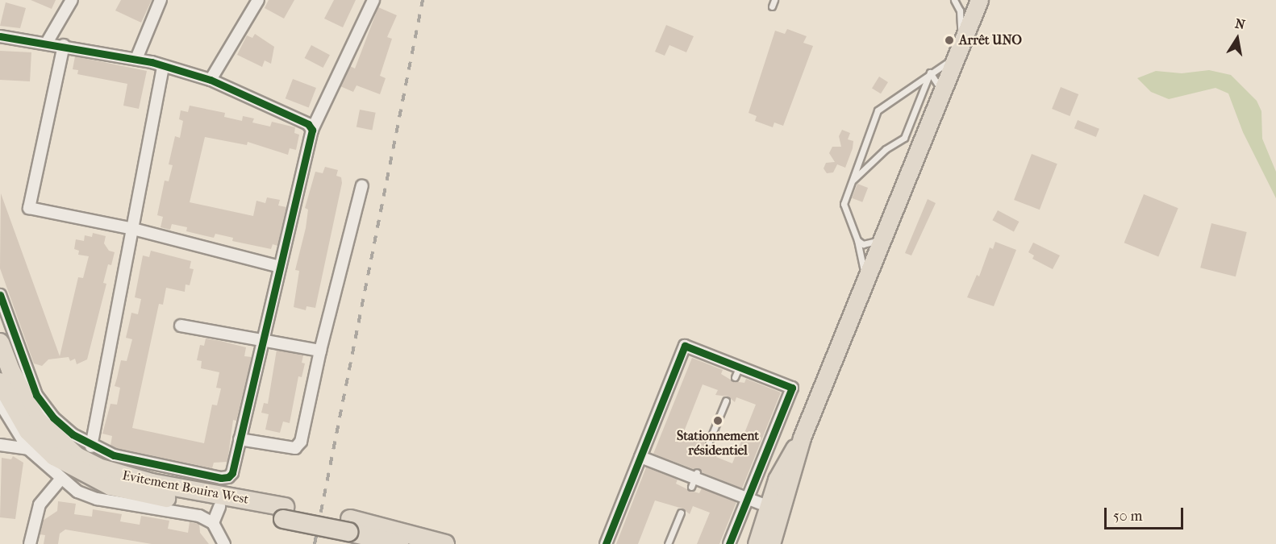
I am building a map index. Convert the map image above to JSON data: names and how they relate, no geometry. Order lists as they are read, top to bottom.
{
  "streets": {
    "highway": ["Evitement Bouira West"]
  },
  "places": ["Arrêt UNO", "Stationnement résidentiel"],
  "scale_bar": "50 m",
  "north": "top"
}
